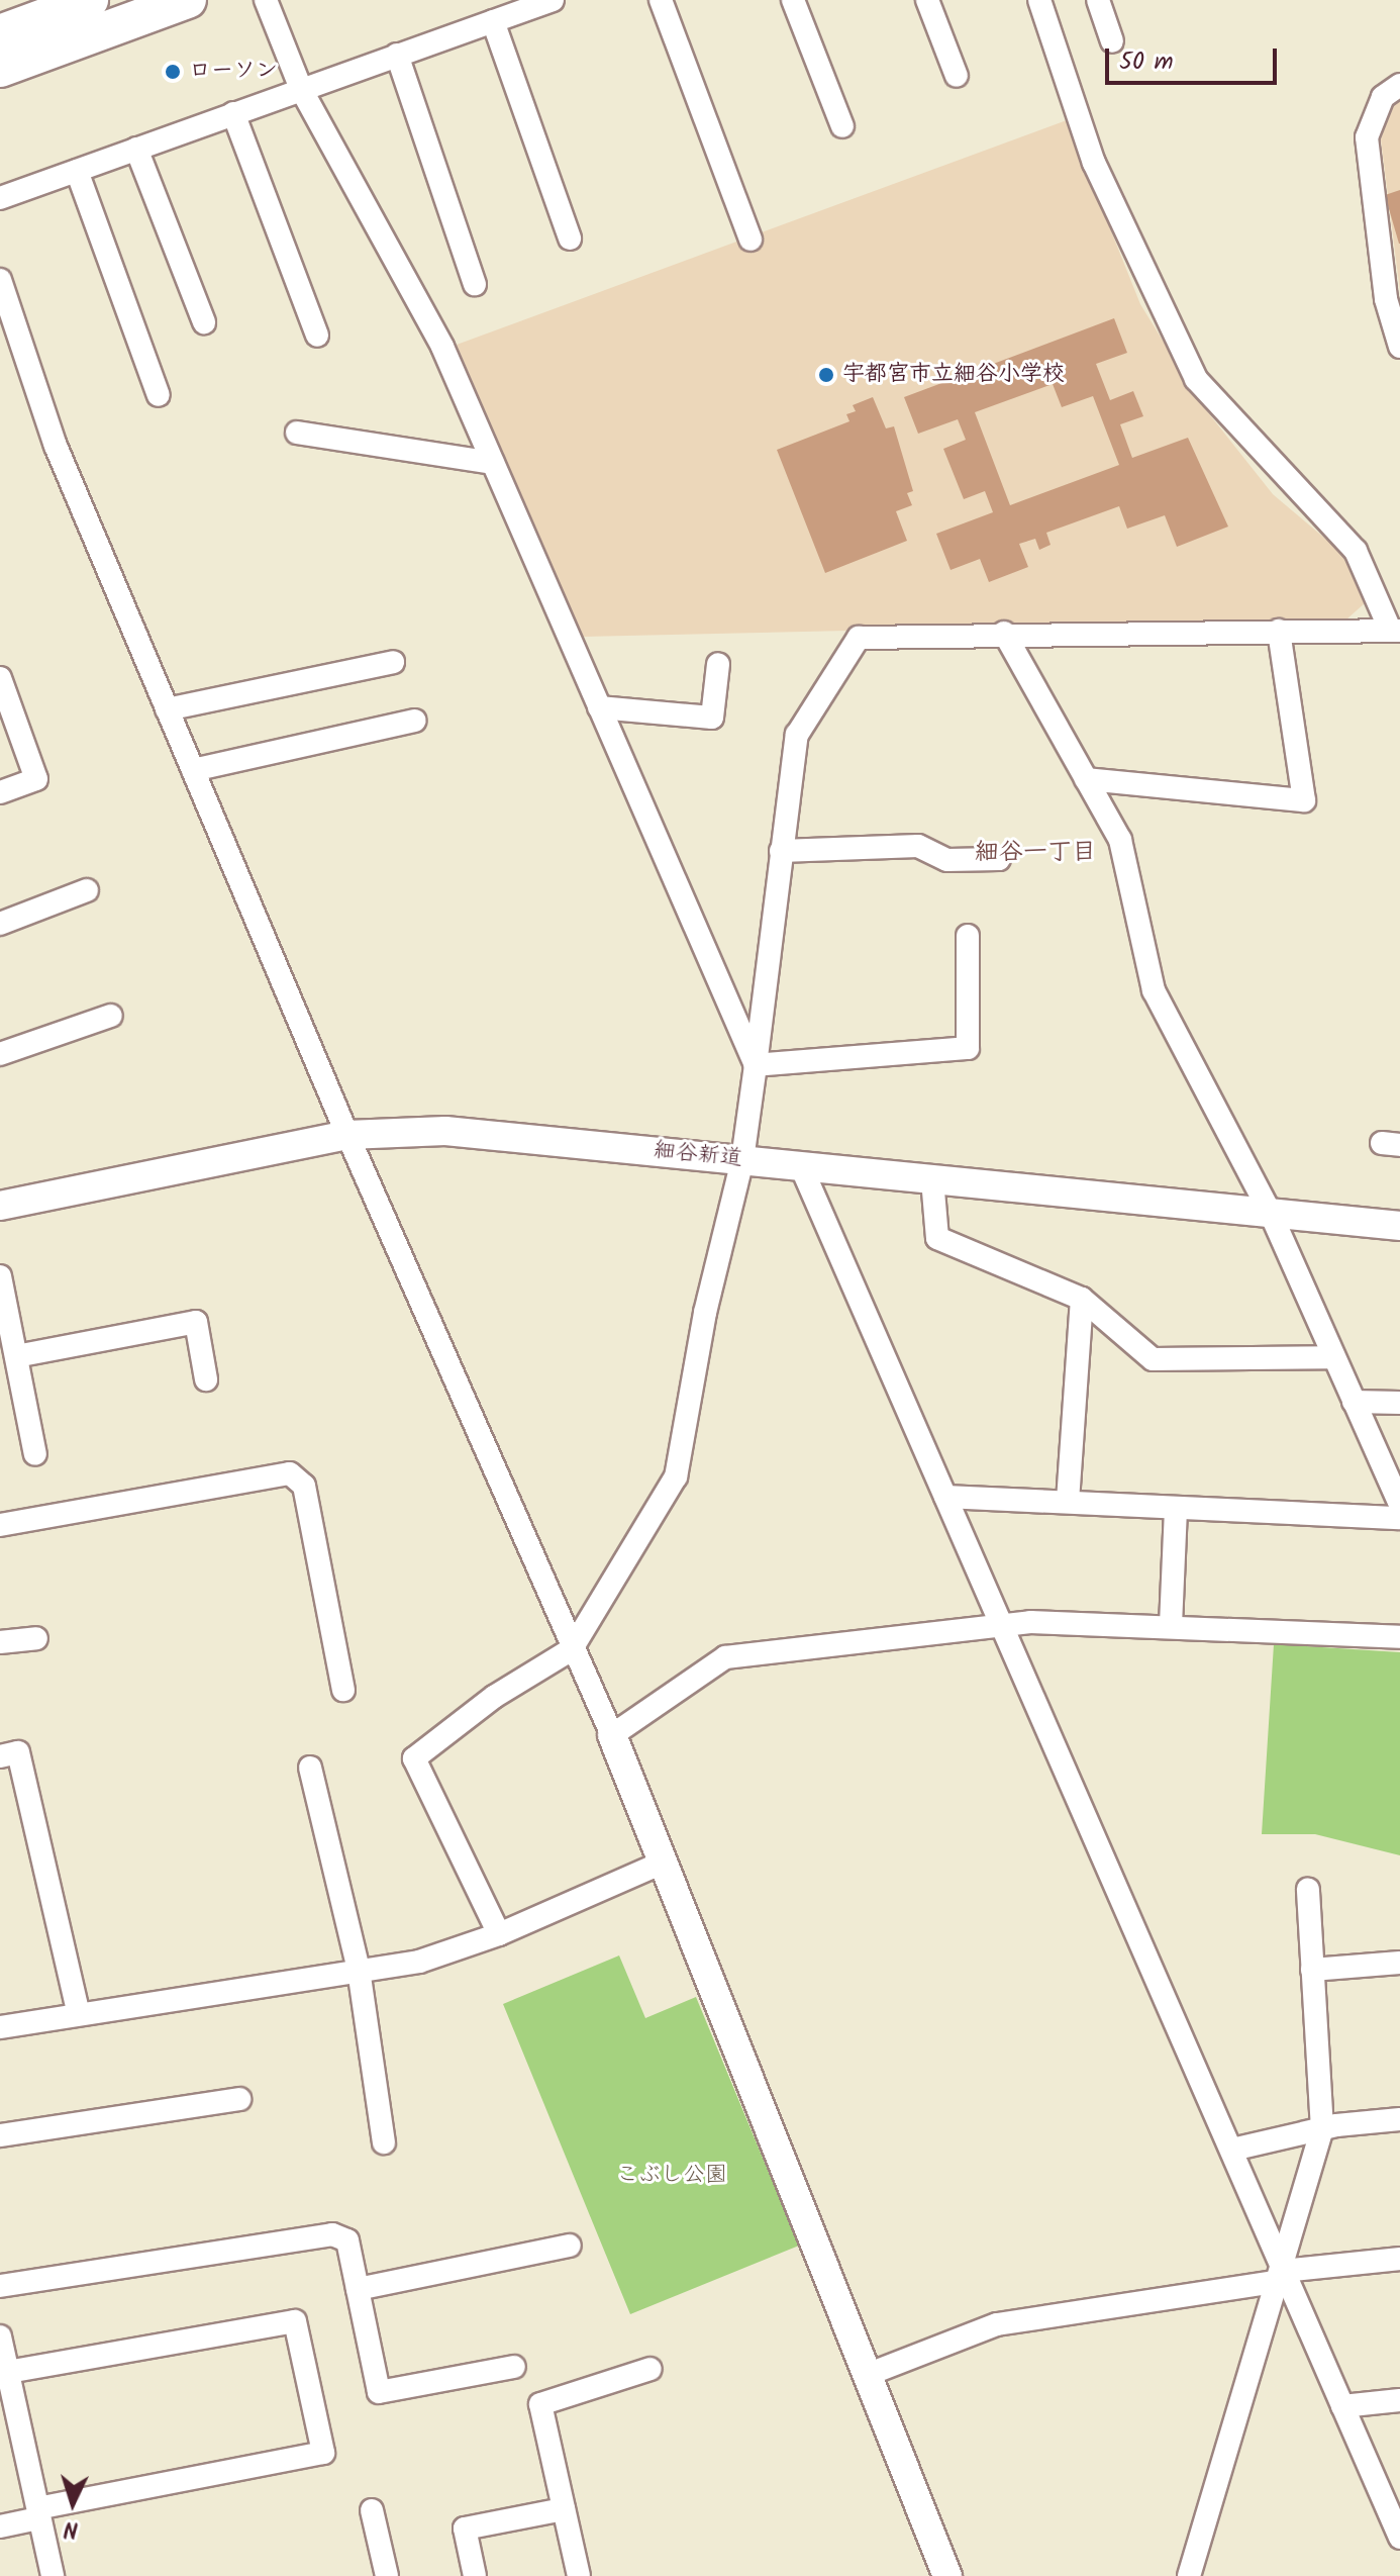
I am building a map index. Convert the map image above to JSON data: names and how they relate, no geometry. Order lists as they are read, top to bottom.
{
  "streets": {
    "street": ["細谷新道"]
  },
  "districts": ["細谷一丁目"],
  "parks": ["こぶし公園"],
  "places": ["ローソン", "宇都宮市立細谷小学校"],
  "scale_bar": "50 m",
  "north": "bottom"
}
